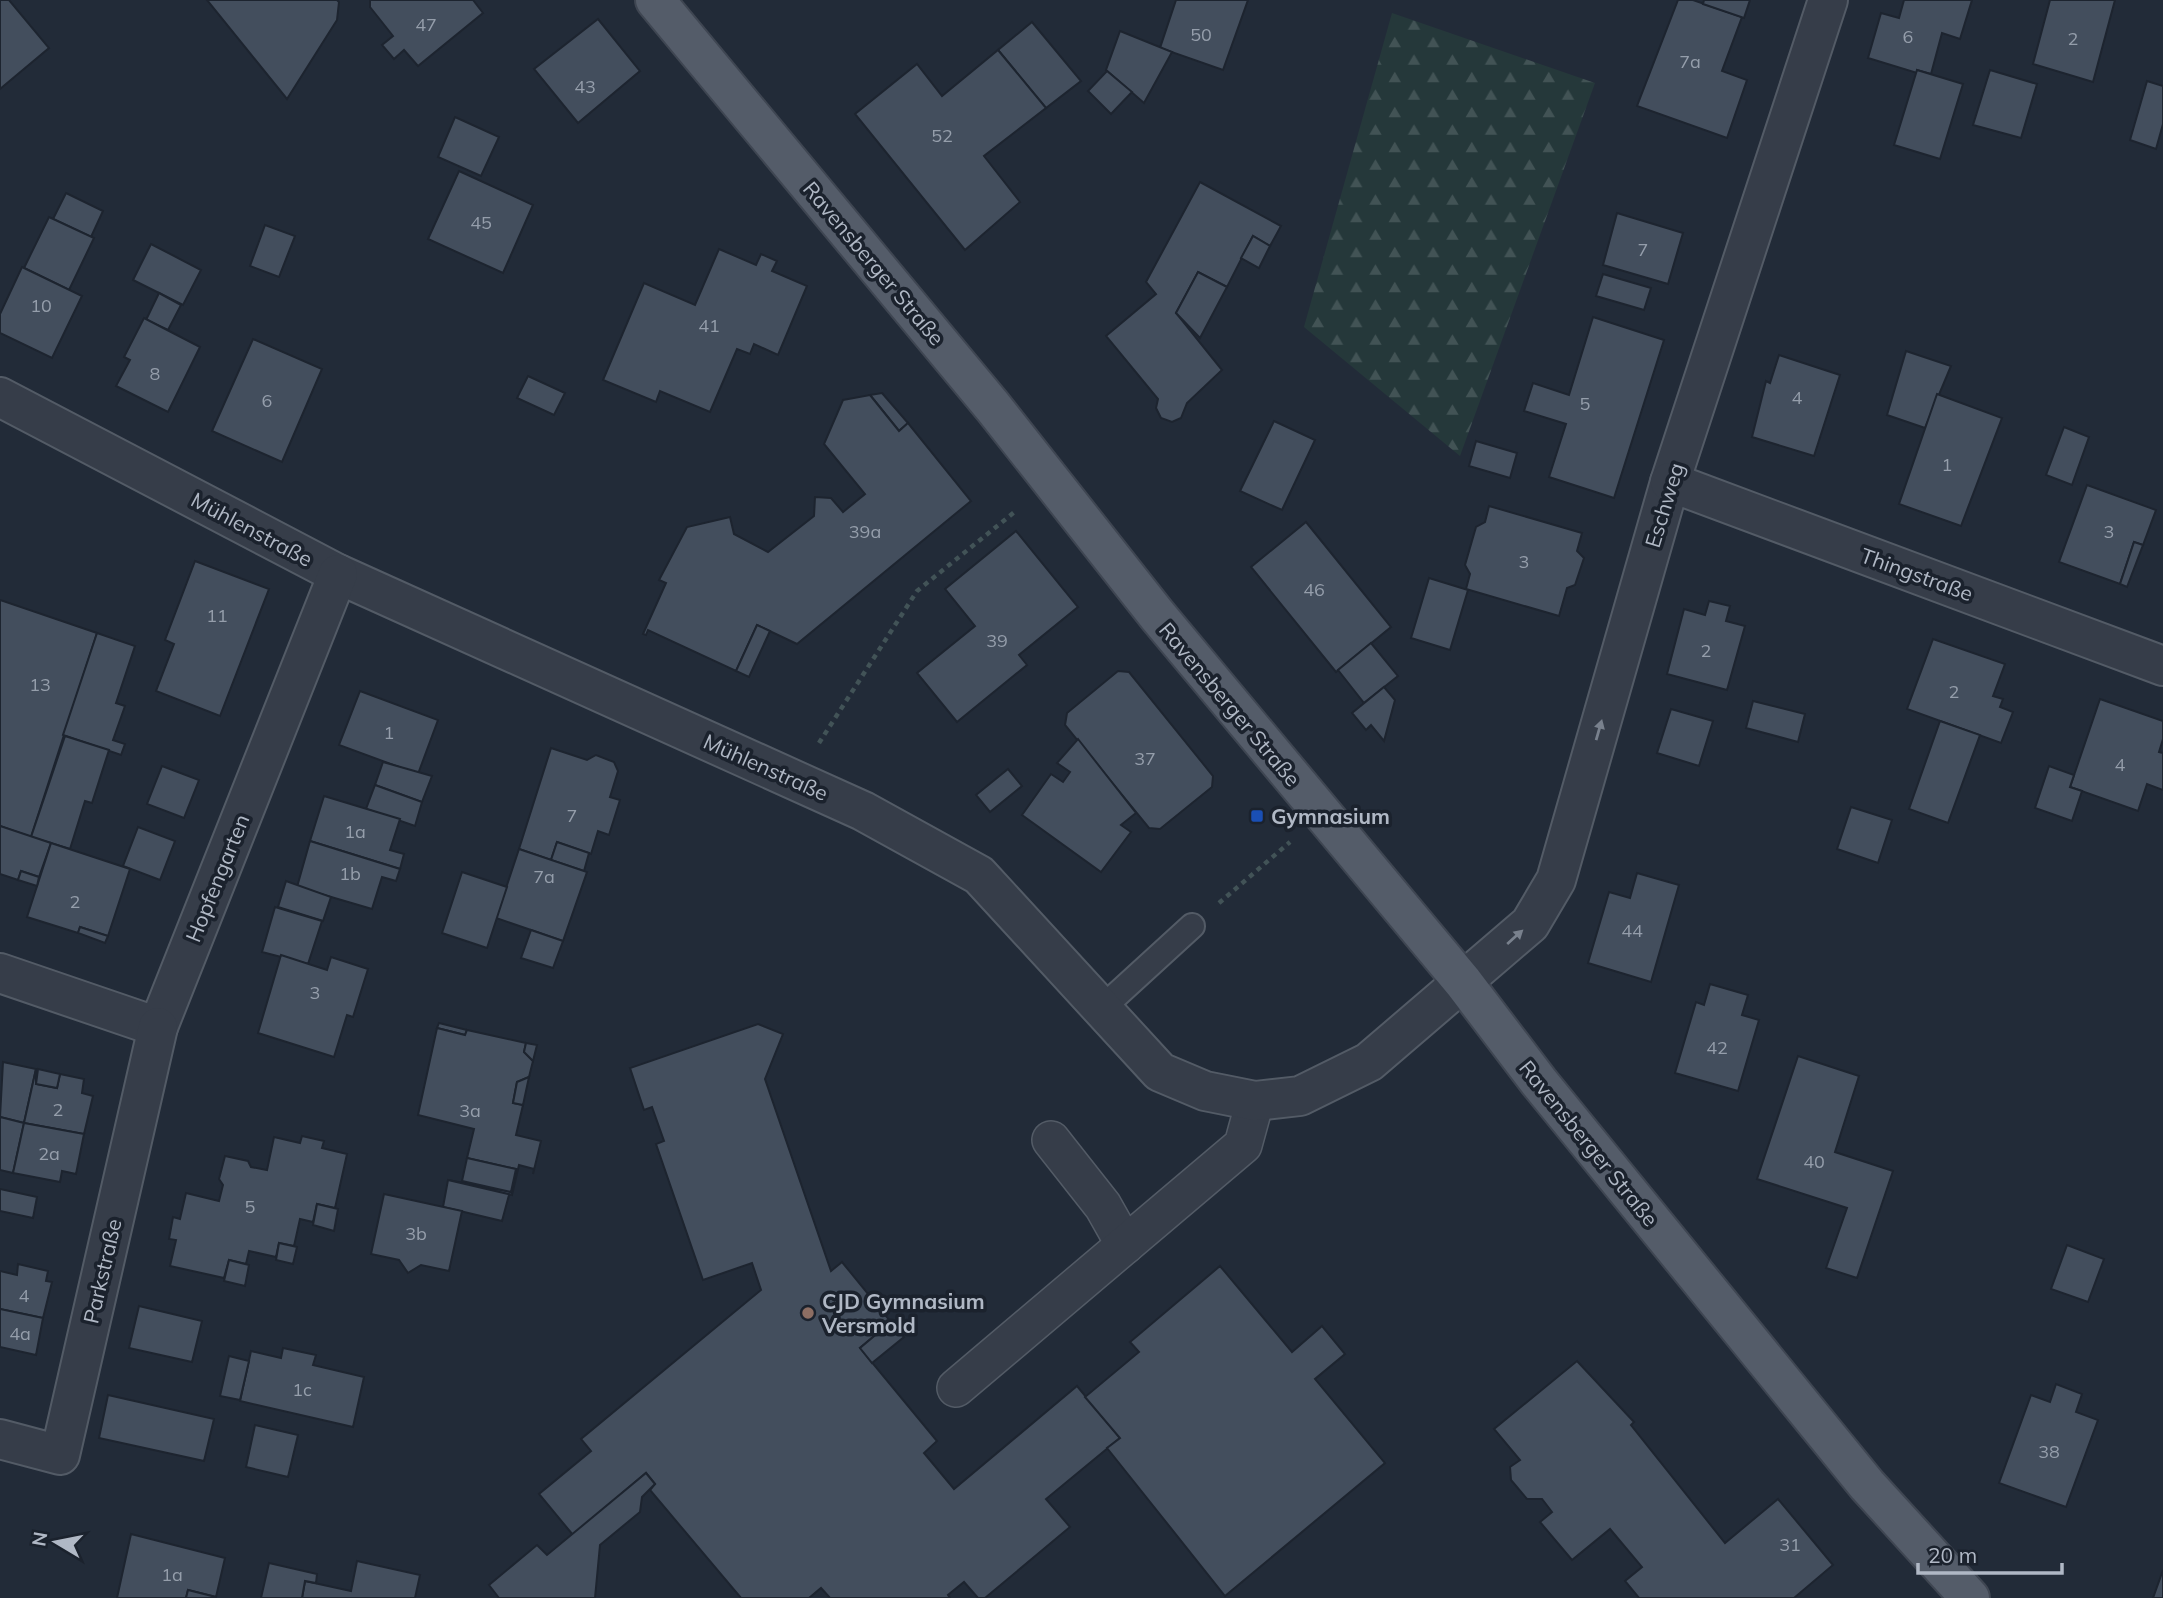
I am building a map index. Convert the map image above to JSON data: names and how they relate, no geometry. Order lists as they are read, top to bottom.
{
  "streets": {
    "main road": ["Ravensberger Straße"],
    "street": [
      "Eschweg",
      "Mühlenstraße",
      "Thingstraße",
      "Hopfengarten",
      "Parkstraße"
    ]
  },
  "crossings": [
    ["Ravensberger Straße", "Eschweg"],
    ["Ravensberger Straße", "Mühlenstraße"],
    ["Eschweg", "Mühlenstraße"],
    ["Eschweg", "Thingstraße"],
    ["Mühlenstraße", "Hopfengarten"],
    ["Hopfengarten", "Parkstraße"]
  ],
  "one_way": ["Eschweg"],
  "places": {
    "transit": ["Gymnasium"],
    "other": ["CJD Gymnasium Versmold"]
  },
  "house_numbers": [
    "47",
    "50",
    "6",
    "2",
    "7a",
    "43",
    "52",
    "45",
    "7",
    "10",
    "41",
    "8",
    "4",
    "6",
    "5",
    "1",
    "39a",
    "3",
    "3",
    "46",
    "11",
    "39",
    "2",
    "13",
    "2",
    "1",
    "37",
    "4",
    "7",
    "1a",
    "1b",
    "7a",
    "2",
    "44",
    "3",
    "42",
    "2",
    "3a",
    "2a",
    "40",
    "5",
    "3b",
    "4",
    "4a",
    "1c",
    "38",
    "31",
    "1a"
  ],
  "scale_bar": "20 m",
  "north": "left"
}
